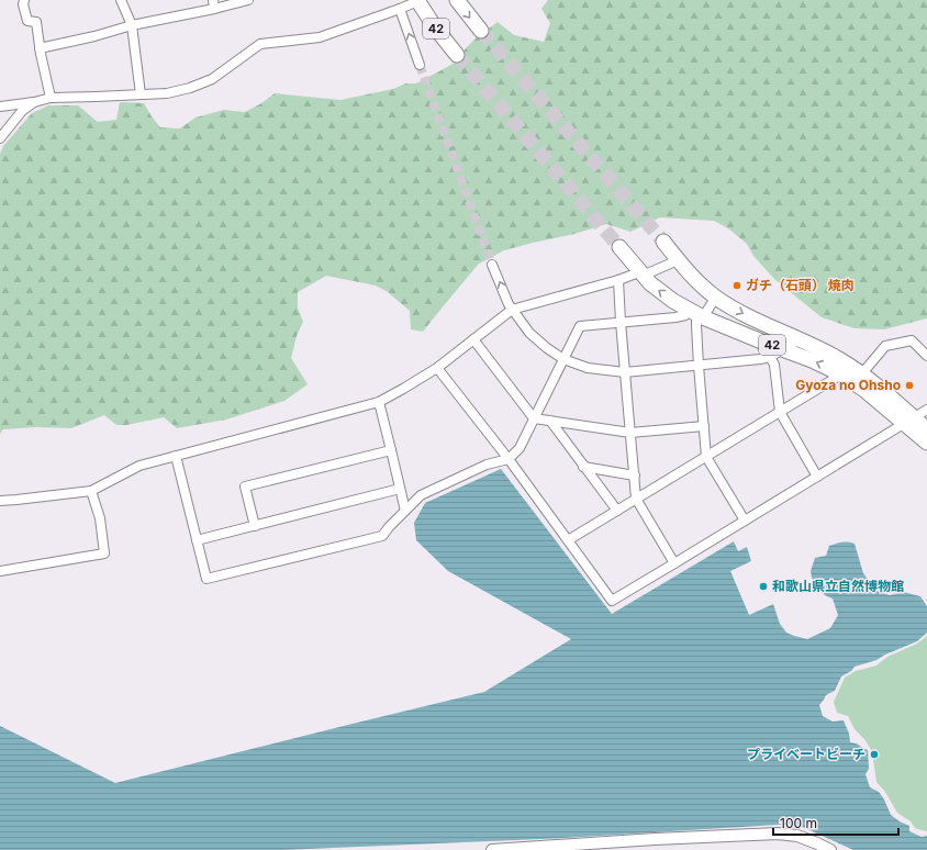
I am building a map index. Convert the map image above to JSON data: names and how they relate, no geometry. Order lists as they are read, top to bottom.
{
  "streets": {
    "highway": ["42"]
  },
  "places": [
    "ガチ（石頭） 焼肉",
    "Gyoza no Ohsho",
    "和歌山県立自然博物館",
    "プライベートビーチ"
  ],
  "scale_bar": "100 m"
}
